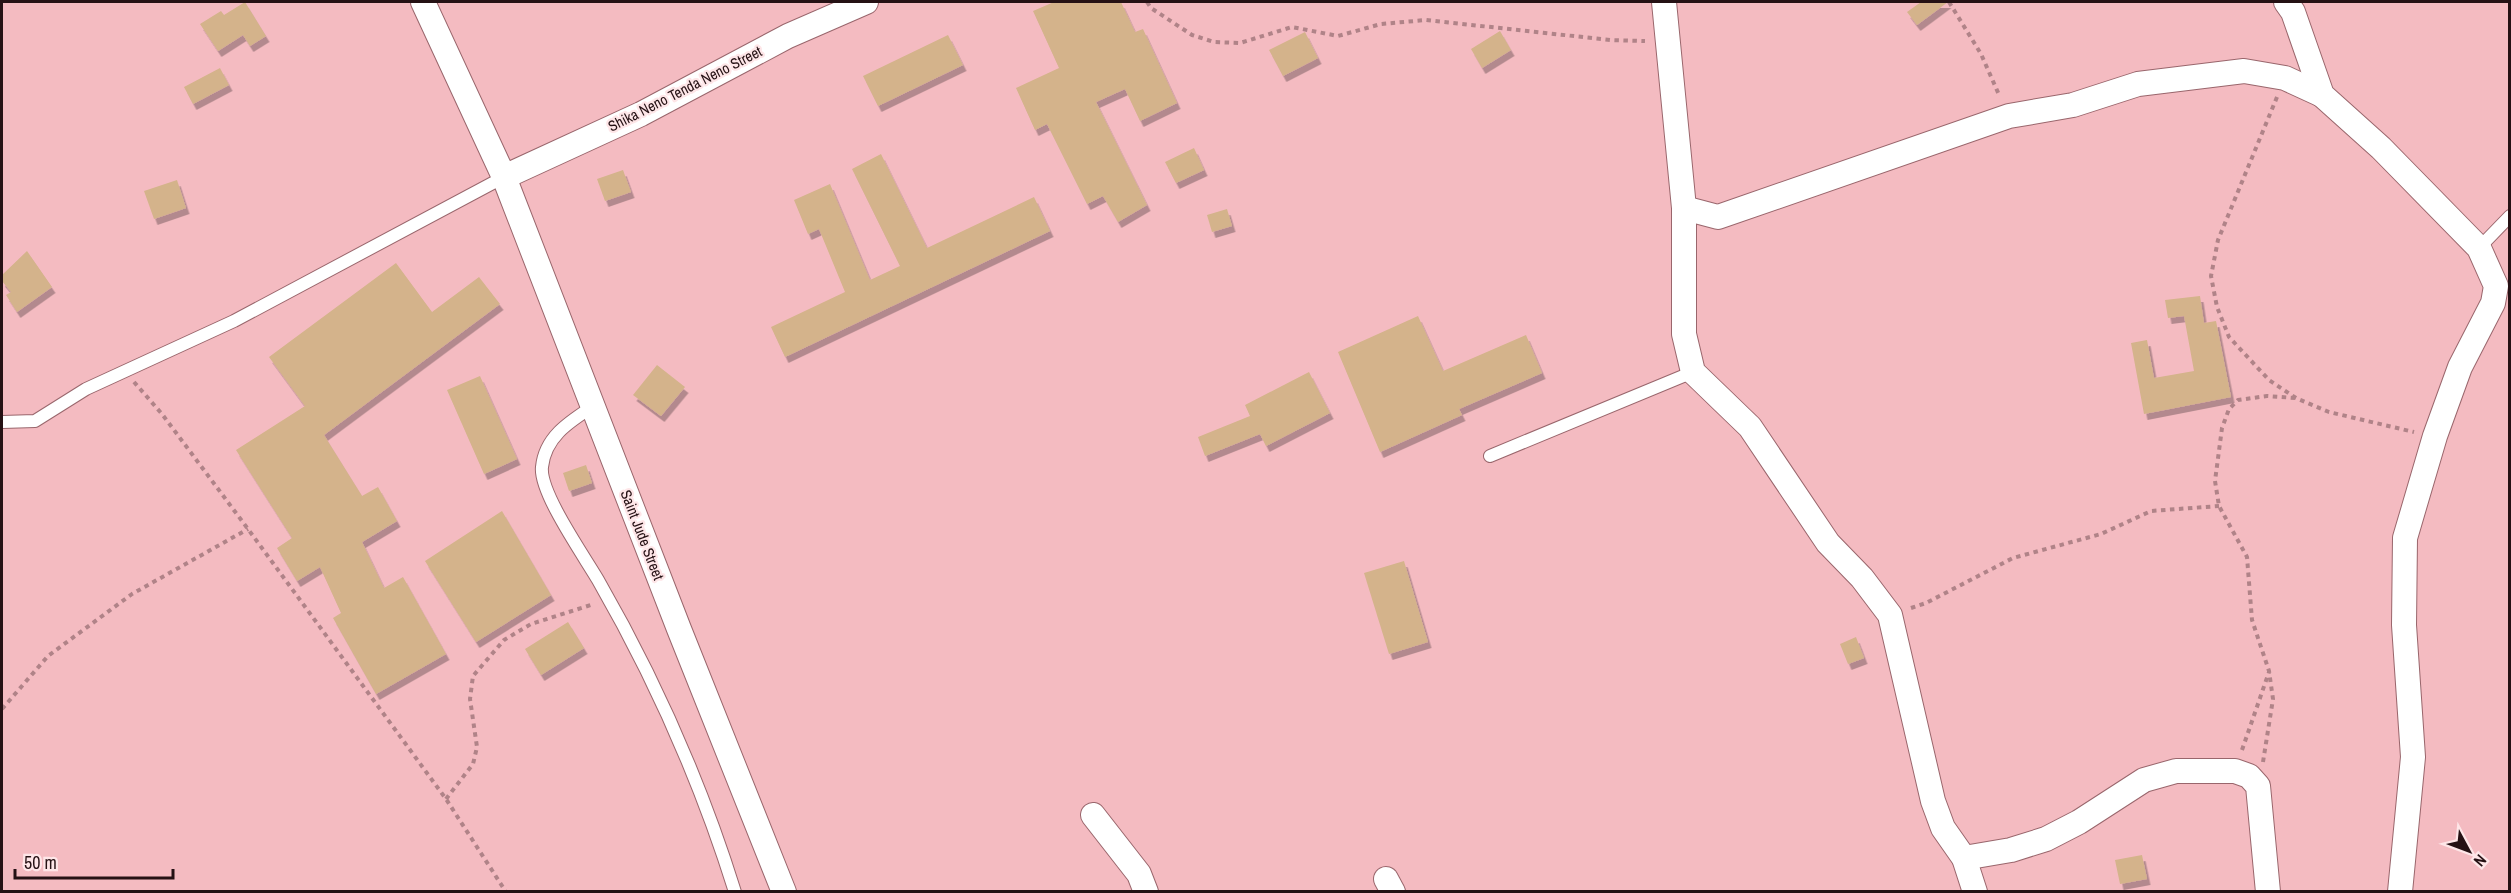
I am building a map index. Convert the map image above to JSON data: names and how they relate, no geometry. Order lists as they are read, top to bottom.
{
  "streets": {
    "street": ["Shika Neno Tenda Neno Street", "Saint Jude Street"]
  },
  "crossings": [
    ["Shika Neno Tenda Neno Street", "Saint Jude Street"]
  ],
  "scale_bar": "50 m",
  "north": "bottom right"
}
